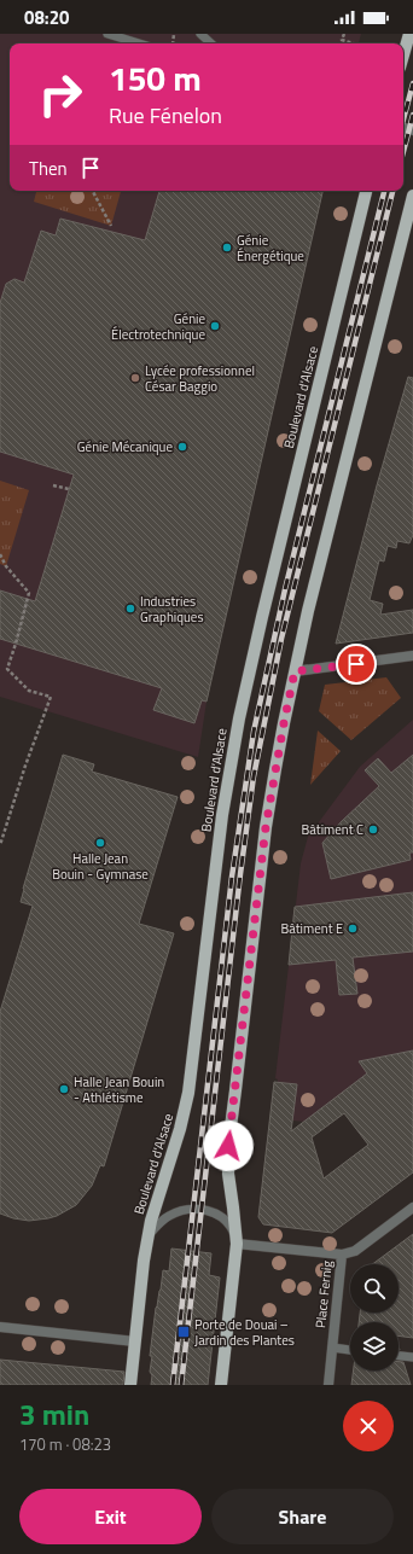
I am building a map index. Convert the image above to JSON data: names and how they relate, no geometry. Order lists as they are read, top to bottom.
{
  "streets": {
    "main road": ["Boulevard d'Alsace"],
    "street": ["Place Fernig"]
  },
  "places": {
    "other": [
      "Génie Énergétique",
      "Génie Électrotechnique",
      "Lycée professionnel César Baggio",
      "Génie Mécanique",
      "Industries Graphiques",
      "Bâtiment C",
      "Halle Jean Bouin - Gymnase",
      "Bâtiment E",
      "Halle Jean Bouin - Athlétisme"
    ],
    "transit": ["Porte de Douai – Jardin des Plantes"]
  },
  "page": {
    "status": "08:20",
    "turn": ["150 m", "Rue Fénelon"],
    "then": "Then",
    "heading": ["3 min", "170 m · 08:23"],
    "buttons": ["Exit", "Share"]
  }
}
